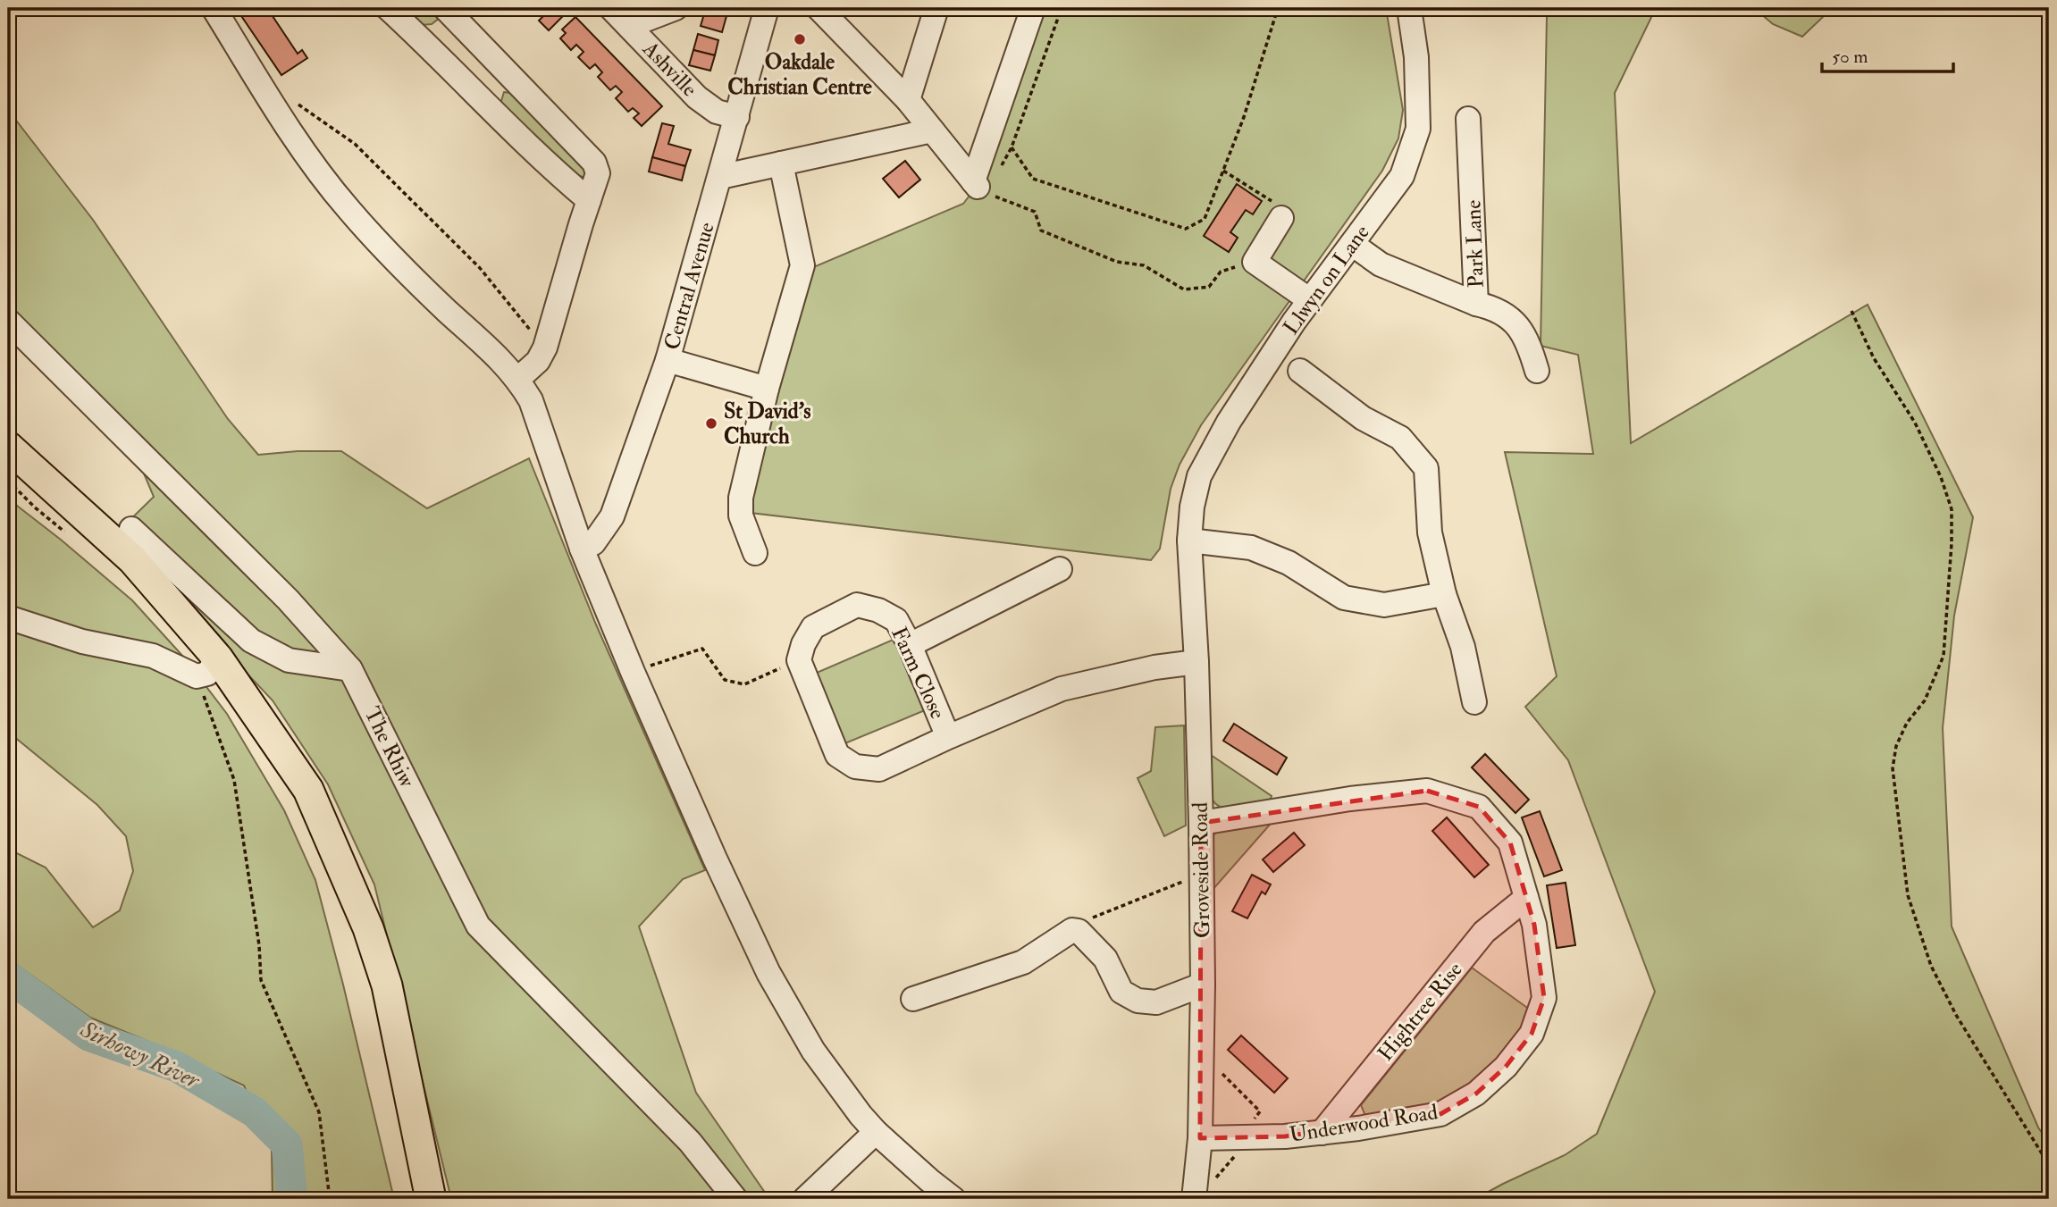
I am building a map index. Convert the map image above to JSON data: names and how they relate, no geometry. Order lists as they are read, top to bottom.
{
  "streets": {
    "street": [
      "Ashville",
      "Park Lane",
      "Llwyn on Lane",
      "Central Avenue",
      "Farm Close",
      "The Rhiw",
      "Groveside Road",
      "Hightree Rise",
      "Underwood Road"
    ]
  },
  "crossings": [
    ["Ashville", "Central Avenue"],
    ["Park Lane", "Llwyn on Lane"],
    ["Llwyn on Lane", "Groveside Road"],
    ["Farm Close", "Groveside Road"],
    ["Groveside Road", "Underwood Road"],
    ["Hightree Rise", "Underwood Road"]
  ],
  "water": ["Sirhowy River"],
  "places": ["Oakdale Christian Centre", "St David's Church"],
  "scale_bar": "50 m"
}
